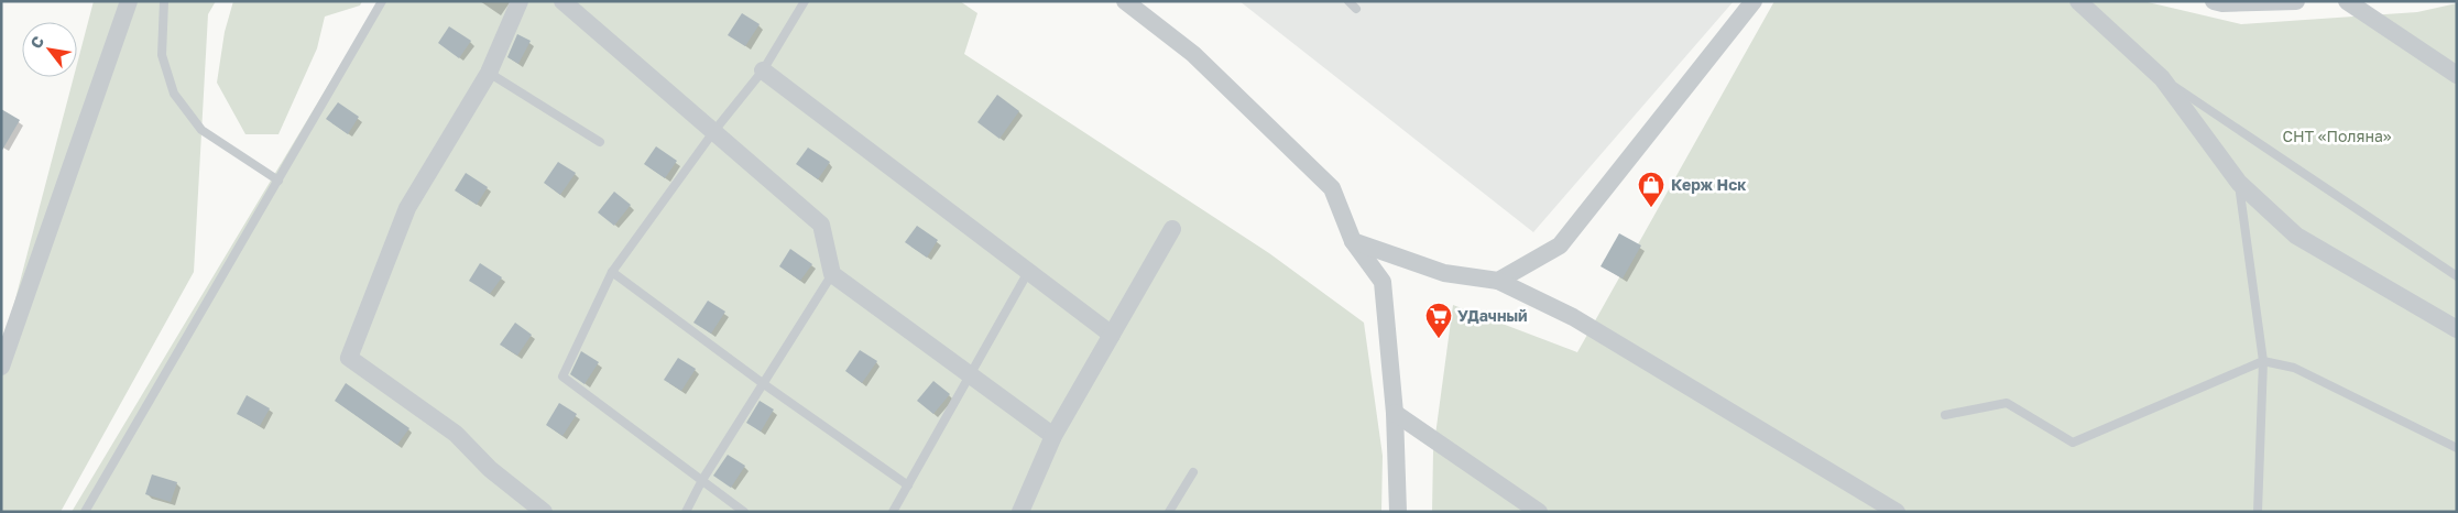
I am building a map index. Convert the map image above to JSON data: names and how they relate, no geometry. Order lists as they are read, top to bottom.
{
  "parks": ["СНТ «Поляна»"],
  "places": {
    "shop": ["Керж Нск"],
    "supermarket": ["УДачный"]
  },
  "north": "top left"
}
